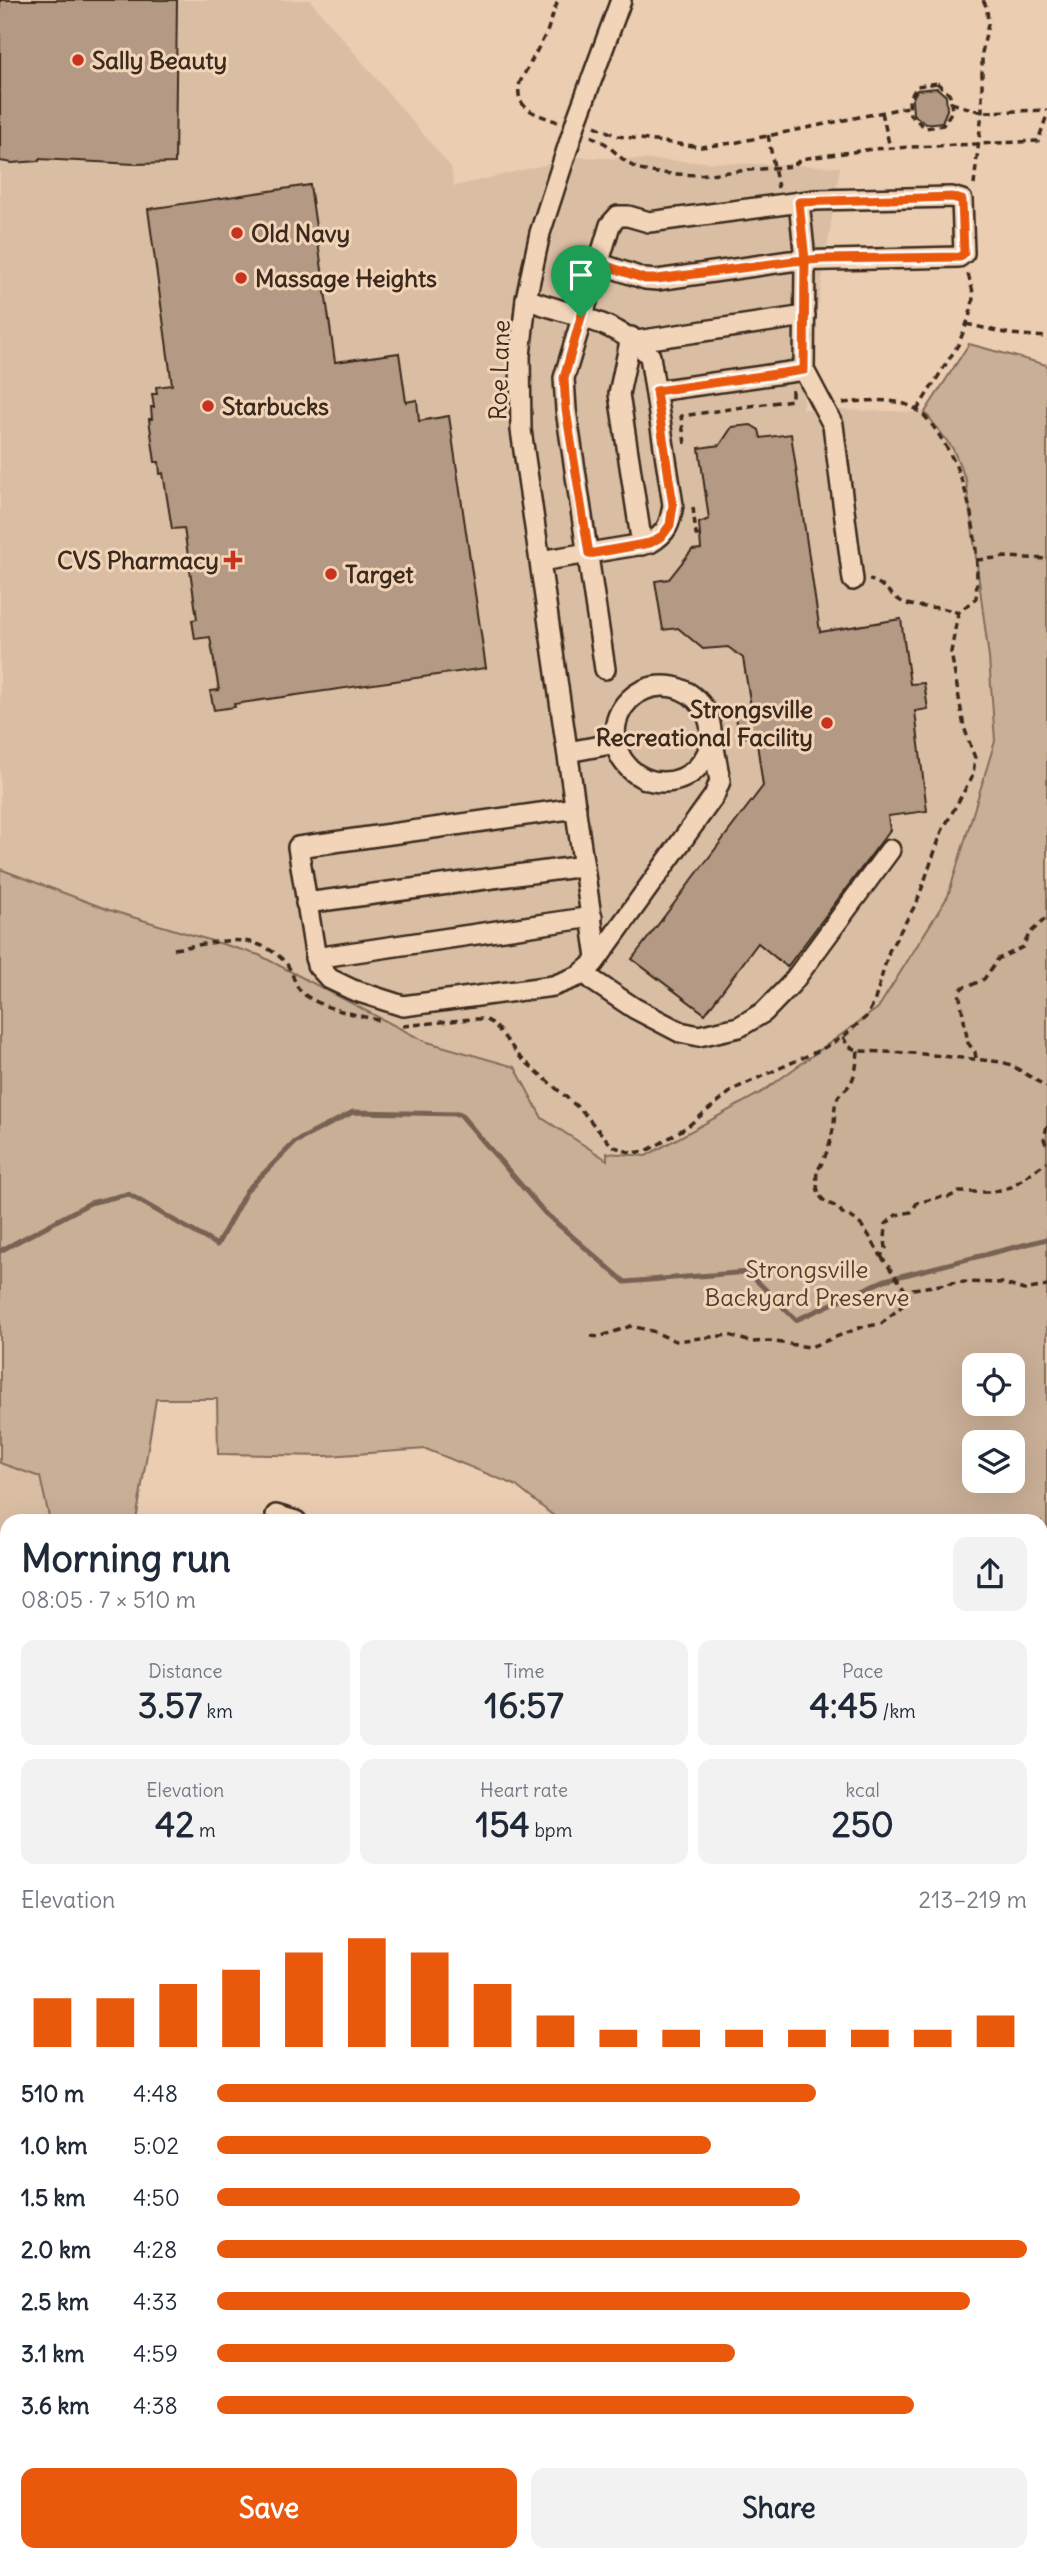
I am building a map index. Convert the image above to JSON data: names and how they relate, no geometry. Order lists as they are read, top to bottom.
{
  "streets": {
    "street": ["Roe Lane"]
  },
  "parks": ["Strongsville Backyard Preserve"],
  "places": {
    "other": [
      "Sally Beauty",
      "Old Navy",
      "Massage Heights",
      "Starbucks",
      "Target",
      "Strongsville Recreational Facility"
    ],
    "health": ["CVS Pharmacy"]
  },
  "page": {
    "heading": ["Morning run", "08:05 · 7 × 510 m"],
    "stats": [
      ["Distance", "3.57 km"],
      ["Time", "16:57"],
      ["Pace", "4:45 /km"],
      ["Elevation", "42 m"],
      ["Heart rate", "154 bpm"],
      ["kcal", "250"]
    ],
    "chart": ["Elevation", "213–219 m"],
    "list": [
      {
        "name": "510 m",
        "note": "4:48"
      },
      {
        "name": "1.0 km",
        "note": "5:02"
      },
      {
        "name": "1.5 km",
        "note": "4:50"
      },
      {
        "name": "2.0 km",
        "note": "4:28"
      },
      {
        "name": "2.5 km",
        "note": "4:33"
      },
      {
        "name": "3.1 km",
        "note": "4:59"
      },
      {
        "name": "3.6 km",
        "note": "4:38"
      }
    ],
    "buttons": ["Save", "Share"]
  }
}
